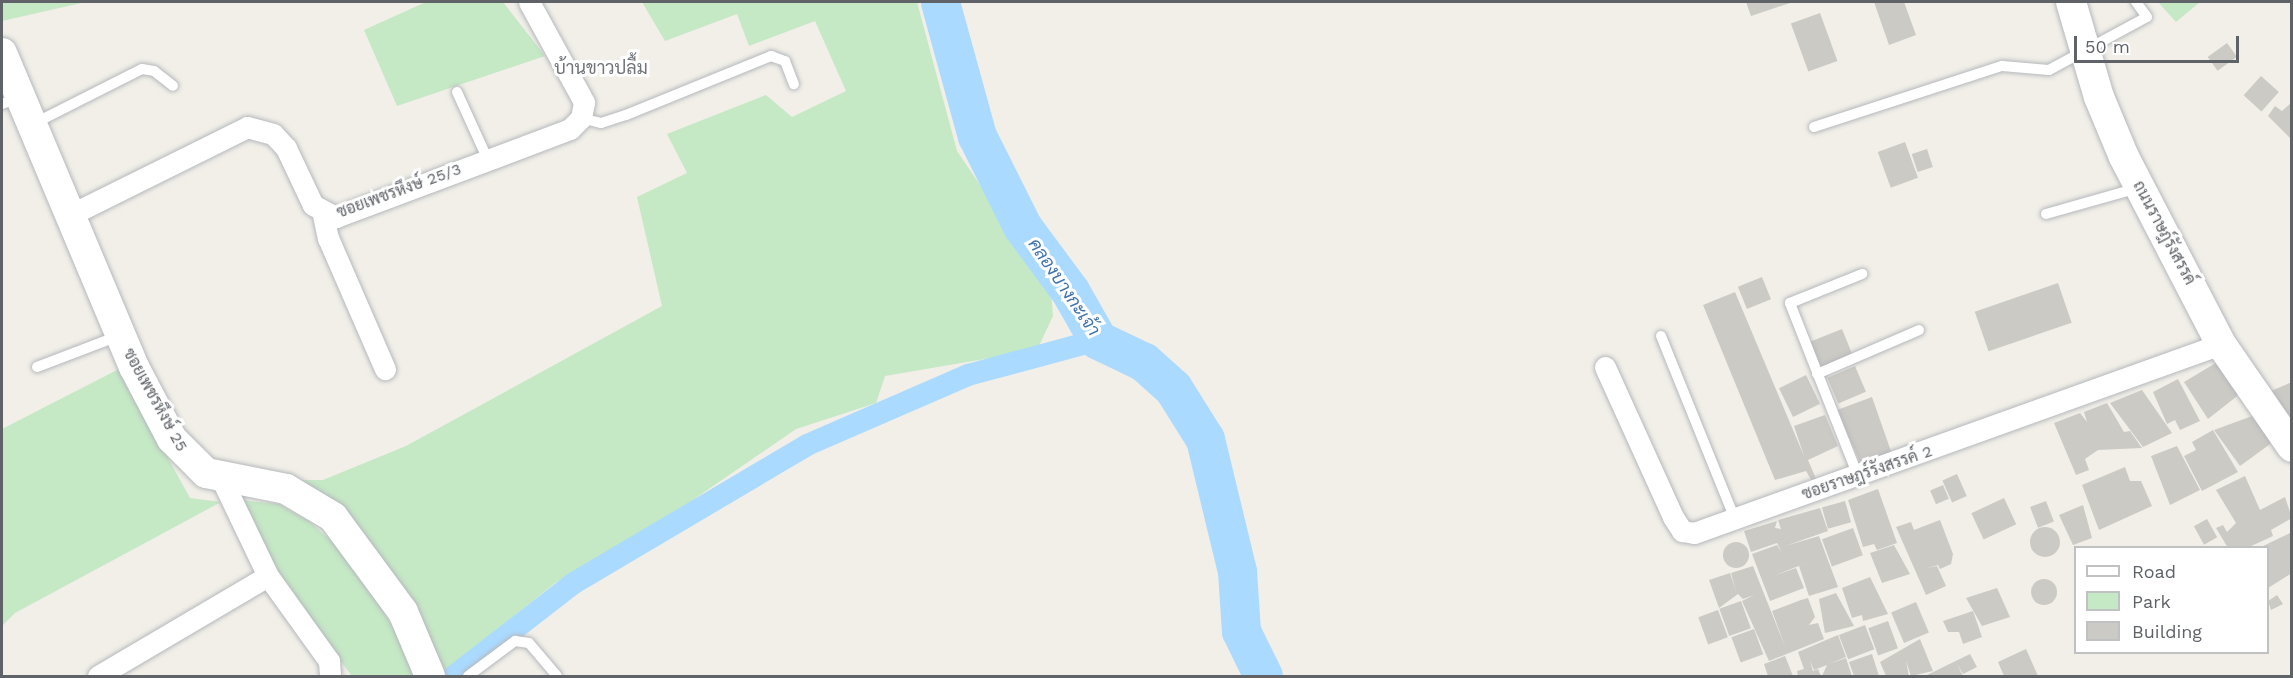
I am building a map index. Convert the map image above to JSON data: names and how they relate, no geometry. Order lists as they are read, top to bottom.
{
  "streets": {
    "street": [
      "ซอยเพชรหึงษ์ 25/3",
      "ถนนราษฎ์รังสรรค์",
      "ซอยเพชรหึงษ์ 25",
      "ซอยราษฎร์รังสรรค์ 2"
    ]
  },
  "crossings": [
    ["ซอยเพชรหึงษ์ 25/3", "ซอยเพชรหึงษ์ 25"],
    ["ถนนราษฎ์รังสรรค์", "ซอยราษฎร์รังสรรค์ 2"]
  ],
  "districts": ["บ้านขาวปลื้ม"],
  "water": ["คลองบางกะเจ้า"],
  "legend": ["Road", "Park", "Building"],
  "scale_bar": "50 m"
}
